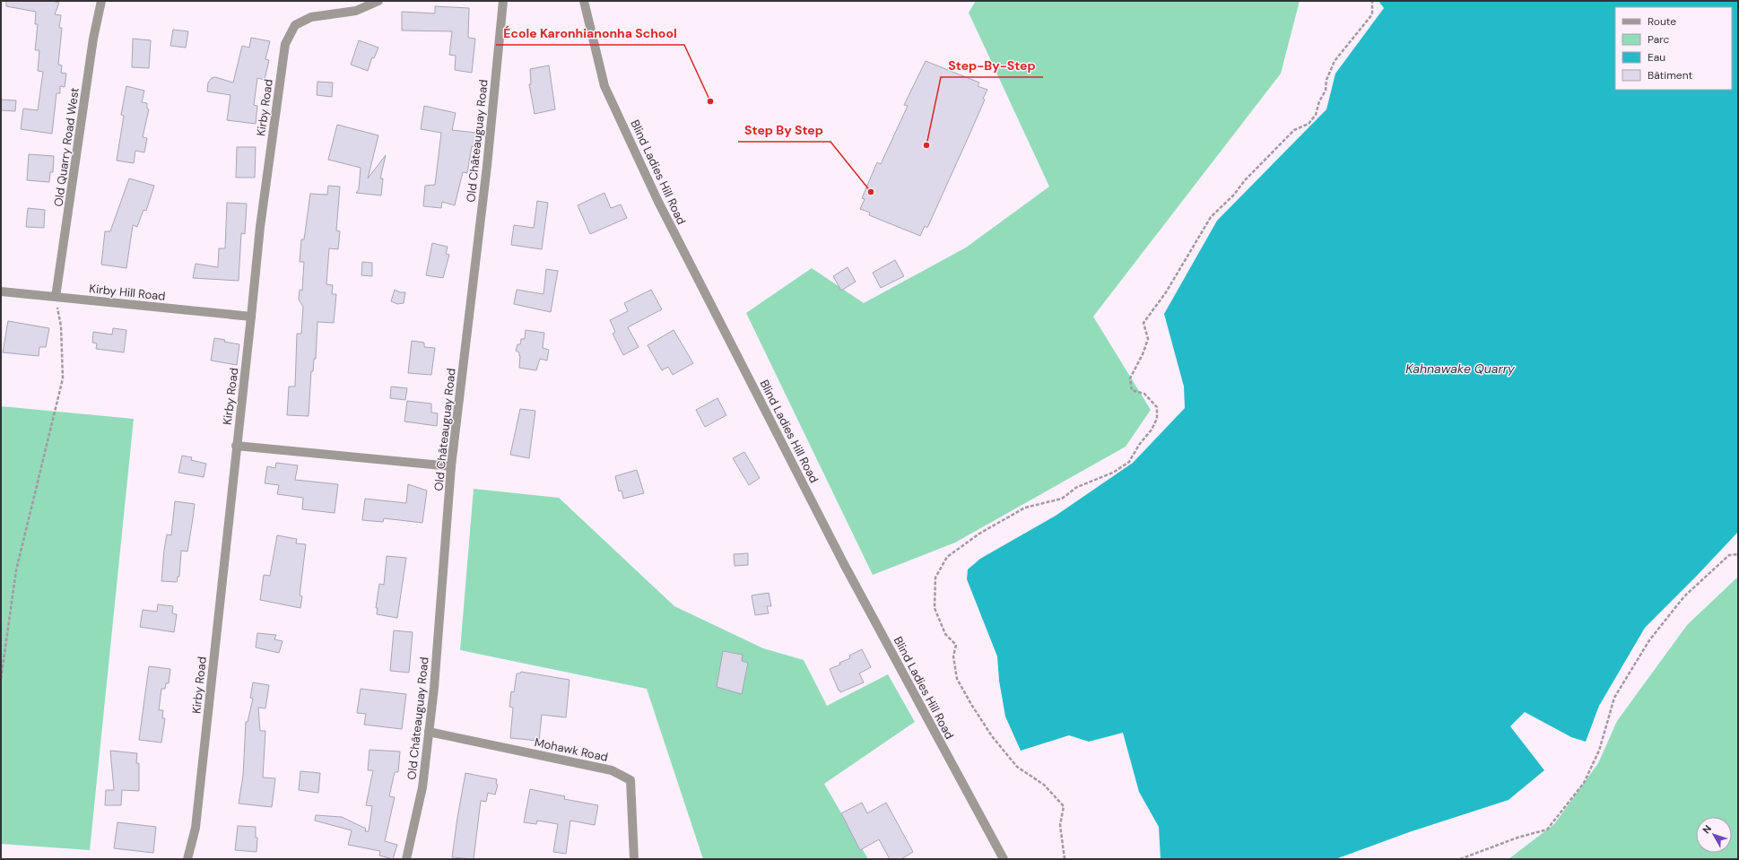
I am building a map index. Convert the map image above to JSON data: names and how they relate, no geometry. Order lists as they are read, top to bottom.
{
  "streets": {
    "street": [
      "Kirby Road",
      "Old Châteauguay Road",
      "Old Quarry Road West",
      "Blind Ladies Hill Road",
      "Kirby Hill Road",
      "Mohawk Road"
    ]
  },
  "crossings": [
    ["Kirby Road", "Kirby Hill Road"],
    ["Old Châteauguay Road", "Mohawk Road"],
    ["Old Quarry Road West", "Kirby Hill Road"]
  ],
  "water": ["Kahnawake Quarry"],
  "places": ["École Karonhianonha School", "Step-By-Step", "Step By Step"],
  "legend": [
    "Route",
    "Parc",
    "Eau",
    "Bâtiment"
  ],
  "north": "top left"
}
